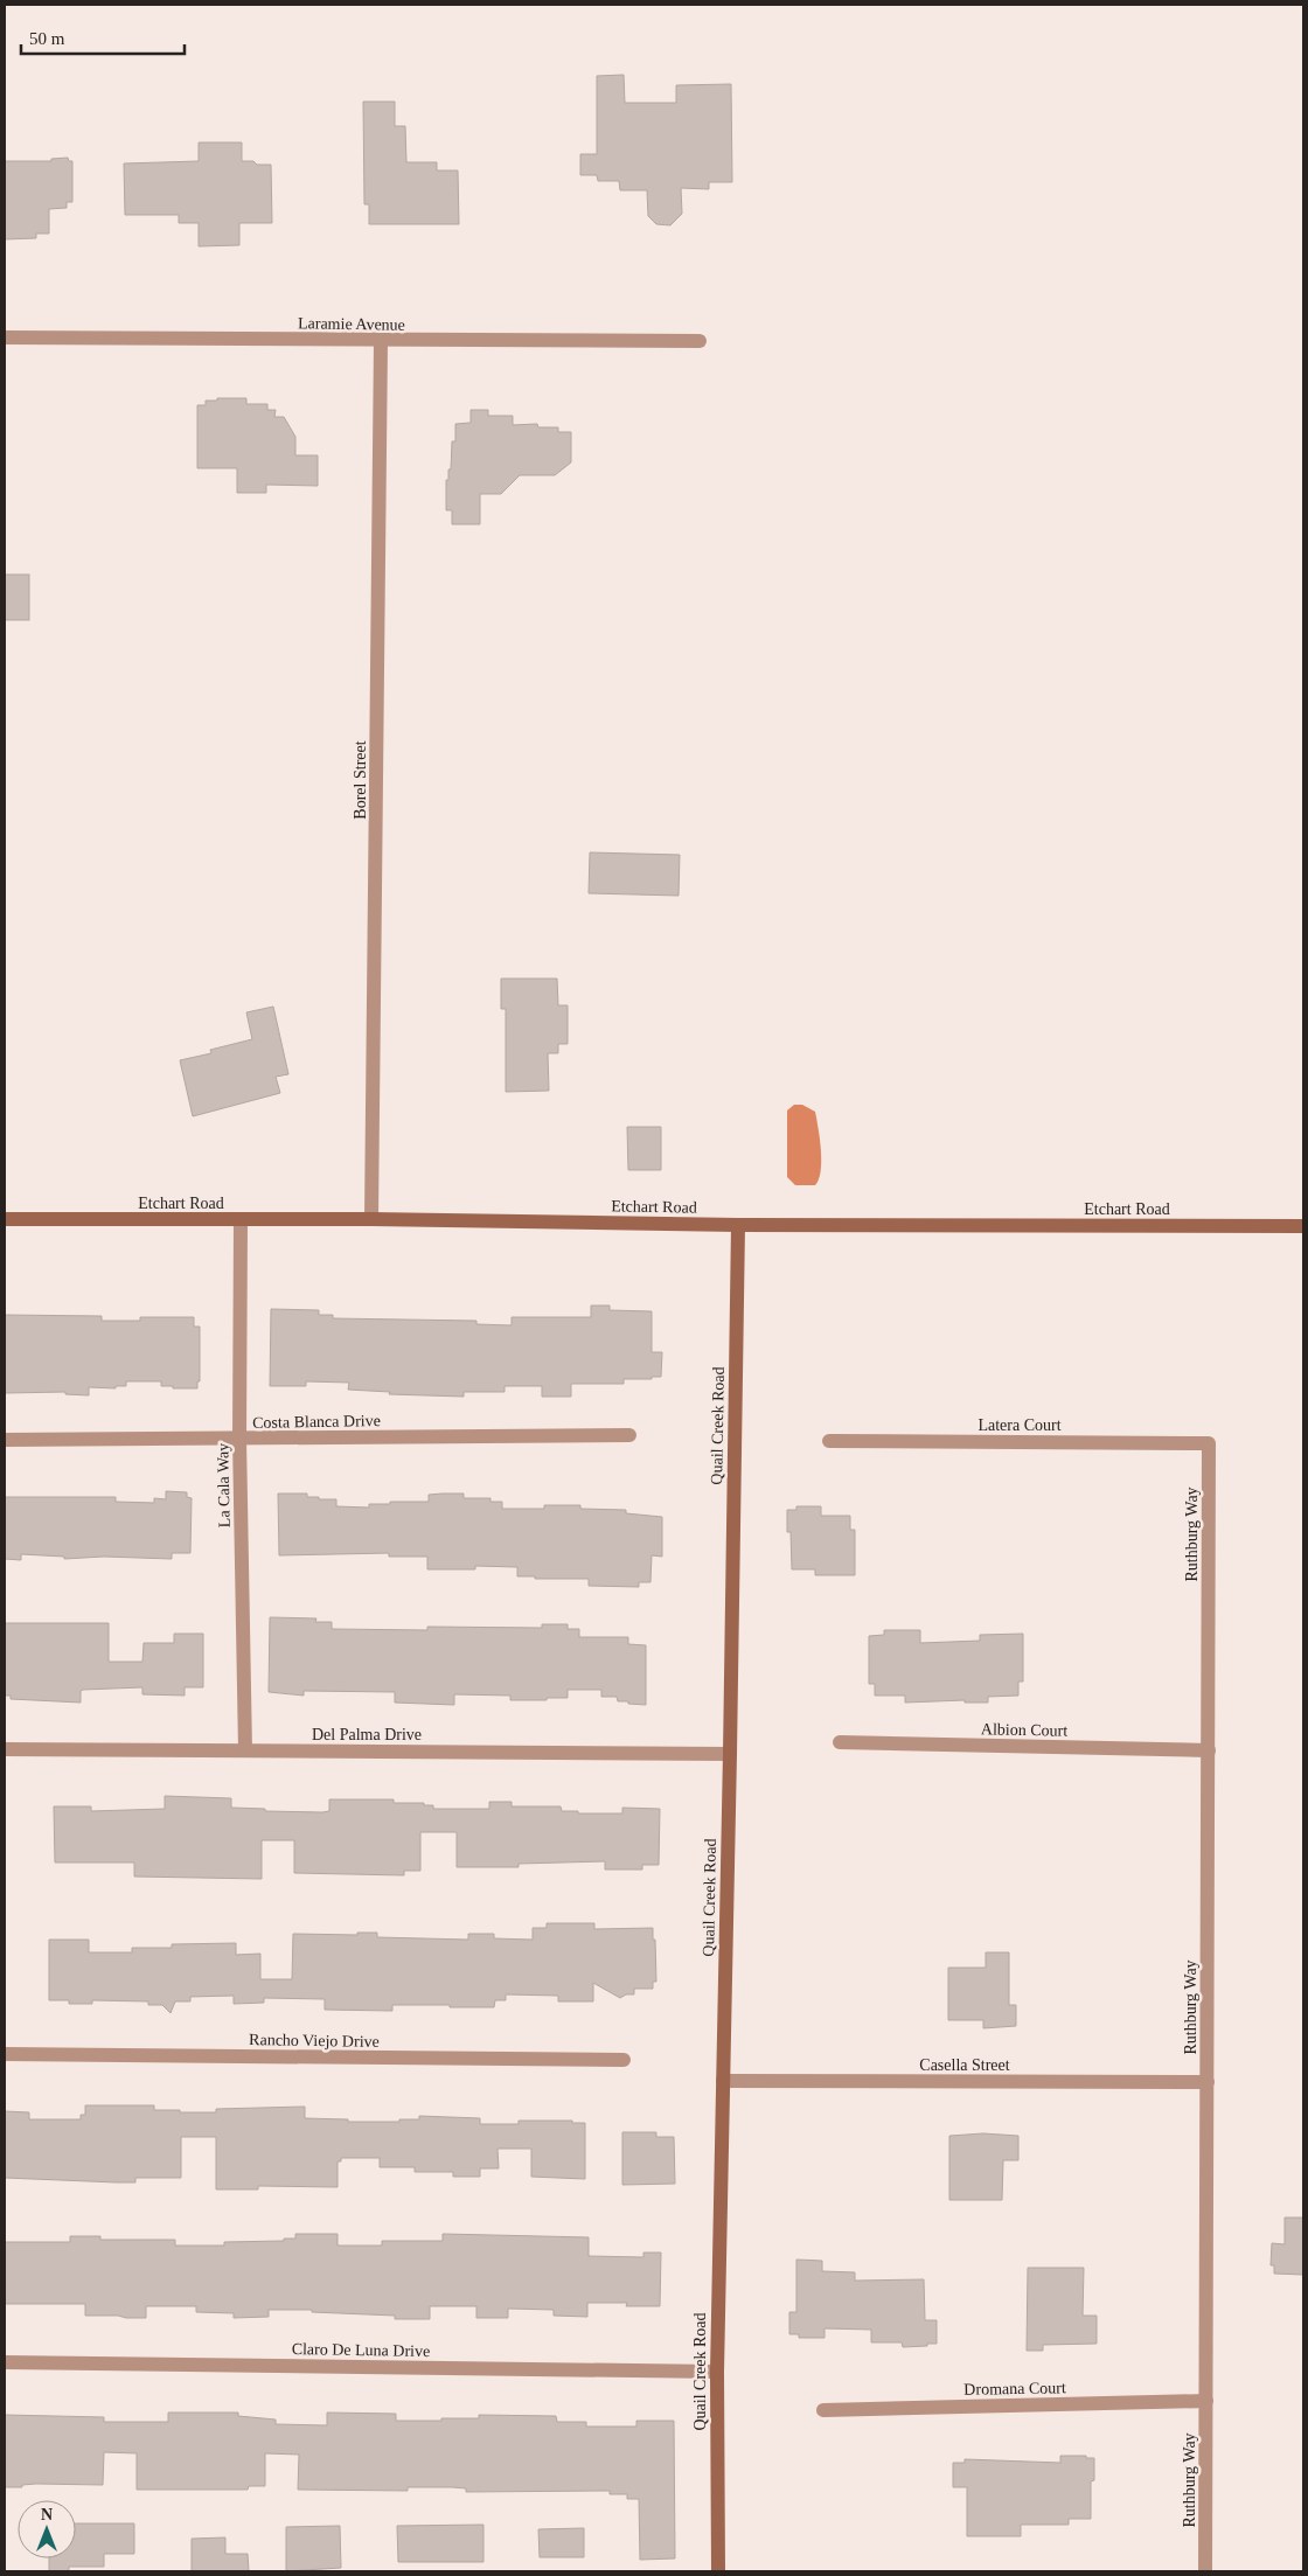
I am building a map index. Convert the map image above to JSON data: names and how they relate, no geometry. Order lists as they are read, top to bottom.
{
  "streets": {
    "street": [
      "Laramie Avenue",
      "Borel Street",
      "Etchart Road",
      "Costa Blanca Drive",
      "Latera Court",
      "Quail Creek Road",
      "La Cala Way",
      "Ruthburg Way",
      "Albion Court",
      "Del Palma Drive",
      "Rancho Viejo Drive",
      "Casella Street",
      "Claro De Luna Drive",
      "Dromana Court"
    ]
  },
  "crossings": [
    ["Laramie Avenue", "Borel Street"],
    ["Borel Street", "Etchart Road"],
    ["Etchart Road", "Quail Creek Road"],
    ["Etchart Road", "La Cala Way"],
    ["Costa Blanca Drive", "La Cala Way"],
    ["Latera Court", "Ruthburg Way"],
    ["Quail Creek Road", "Del Palma Drive"],
    ["Quail Creek Road", "Casella Street"],
    ["Quail Creek Road", "Claro De Luna Drive"],
    ["La Cala Way", "Del Palma Drive"],
    ["Ruthburg Way", "Albion Court"],
    ["Ruthburg Way", "Casella Street"],
    ["Ruthburg Way", "Dromana Court"]
  ],
  "scale_bar": "50 m",
  "north": "top"
}
